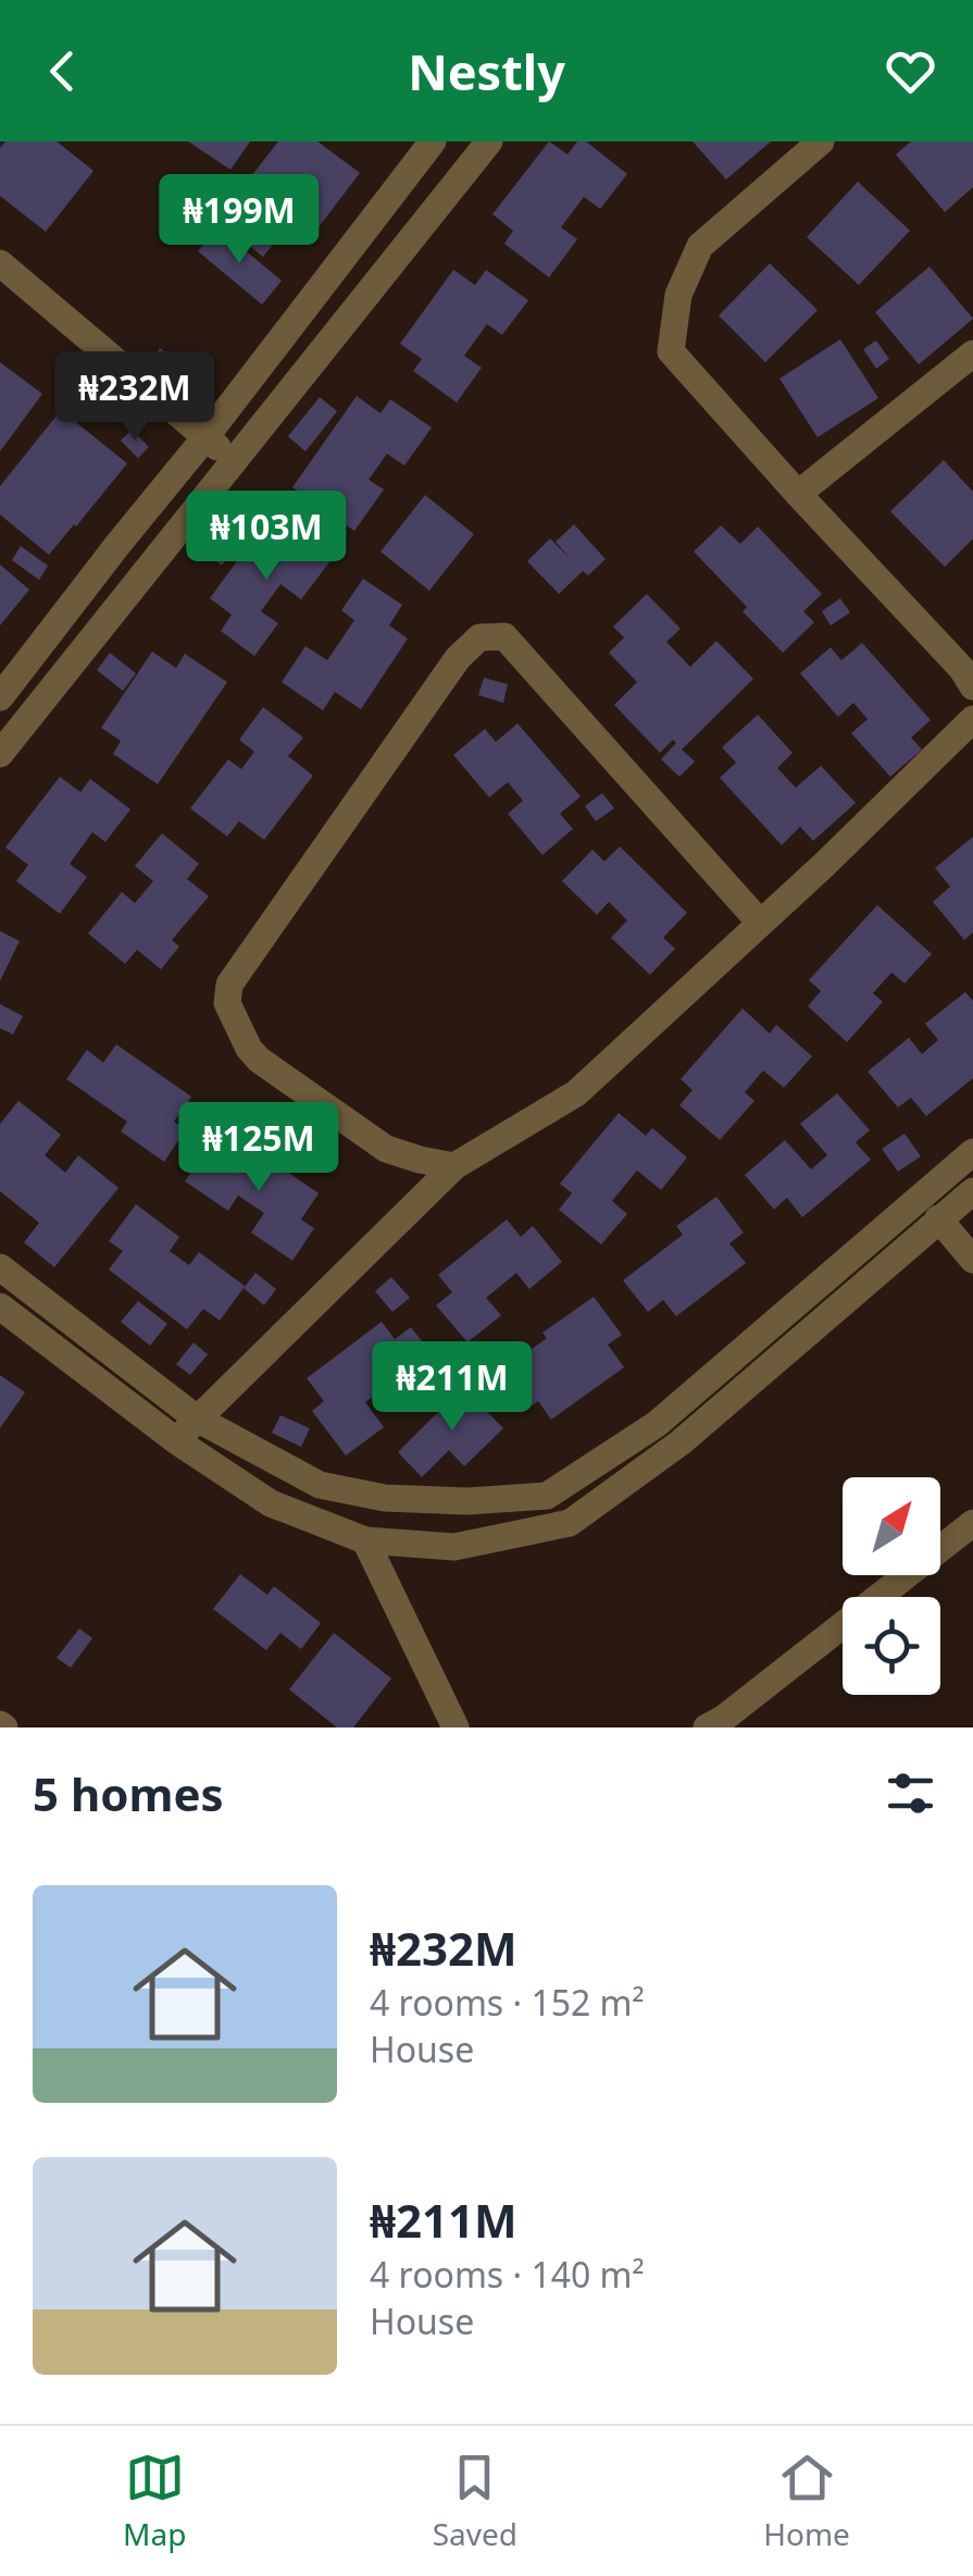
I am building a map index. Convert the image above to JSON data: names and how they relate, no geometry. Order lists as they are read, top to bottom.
{
  "north": "top right",
  "page": {
    "header": "Nestly",
    "price": [
      "₦199M",
      "₦232M",
      "₦103M",
      "₦125M",
      "₦211M"
    ],
    "heading": "5 homes",
    "list": [
      {
        "name": "₦232M",
        "note": "4 rooms · 152 m² · House"
      },
      {
        "name": "₦211M",
        "note": "4 rooms · 140 m² · House"
      }
    ],
    "tabs": ["Map", "Saved", "Home"]
  }
}
